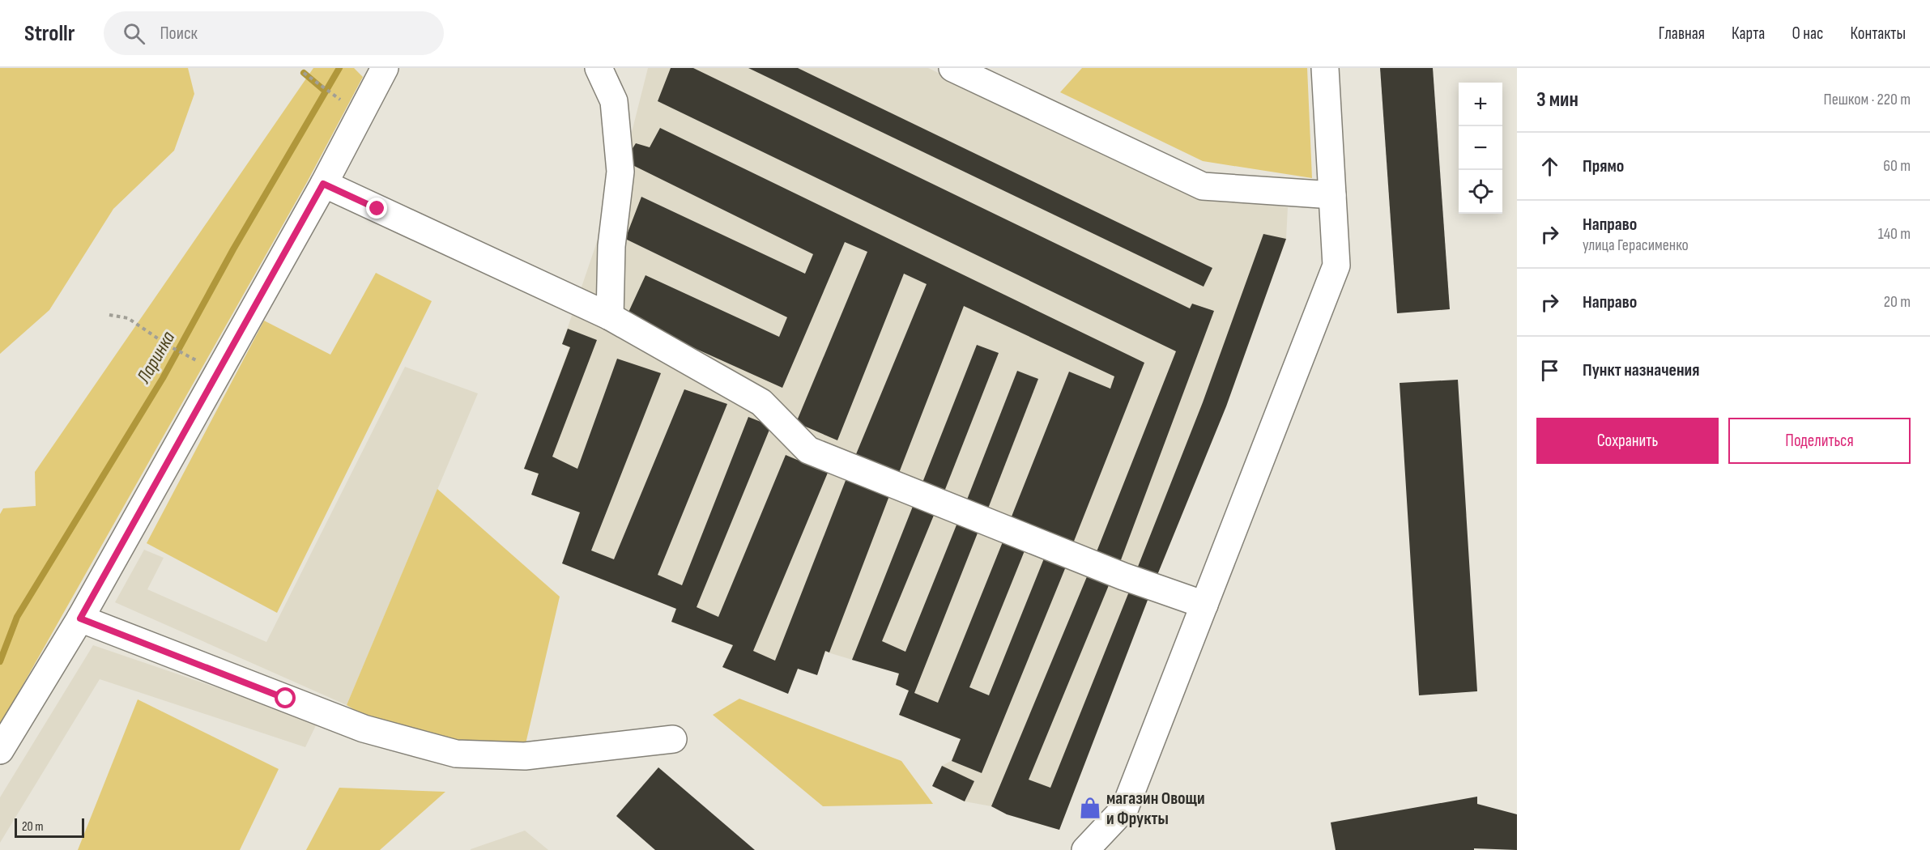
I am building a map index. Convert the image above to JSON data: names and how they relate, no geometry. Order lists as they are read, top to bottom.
{
  "water": ["Ларинка"],
  "places": {
    "shop": ["магазин Овощи и Фрукты"]
  },
  "scale_bar": "20 m",
  "page": {
    "header": "Strollr",
    "search": "Поиск",
    "nav": [
      "Главная",
      "Карта",
      "О нас",
      "Контакты"
    ],
    "heading": ["3 мин", "Пешком · 220 m"],
    "map_buttons": ["+", "−"],
    "list": [
      ["Прямо", "60 m"],
      ["Направо", "улица Герасименко", "140 m"],
      ["Направо", "20 m"],
      "Пункт назначения"
    ],
    "buttons": ["Сохранить", "Поделиться"],
    "scale": "20 m"
  }
}
